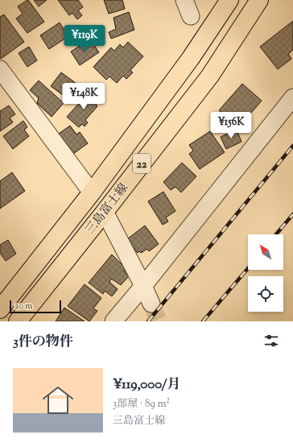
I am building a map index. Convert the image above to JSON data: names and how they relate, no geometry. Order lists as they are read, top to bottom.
{
  "streets": {
    "main road": ["22", "三島富士線"]
  },
  "scale_bar": "20 m",
  "north": "top left",
  "page": {
    "price": ["¥119K", "¥148K", "¥156K"],
    "scale": "20 m",
    "heading": "3件の物件",
    "list": [
      {
        "name": "¥119,000/月",
        "note": "3部屋 · 89 m² · 三島富士線"
      }
    ]
  }
}
